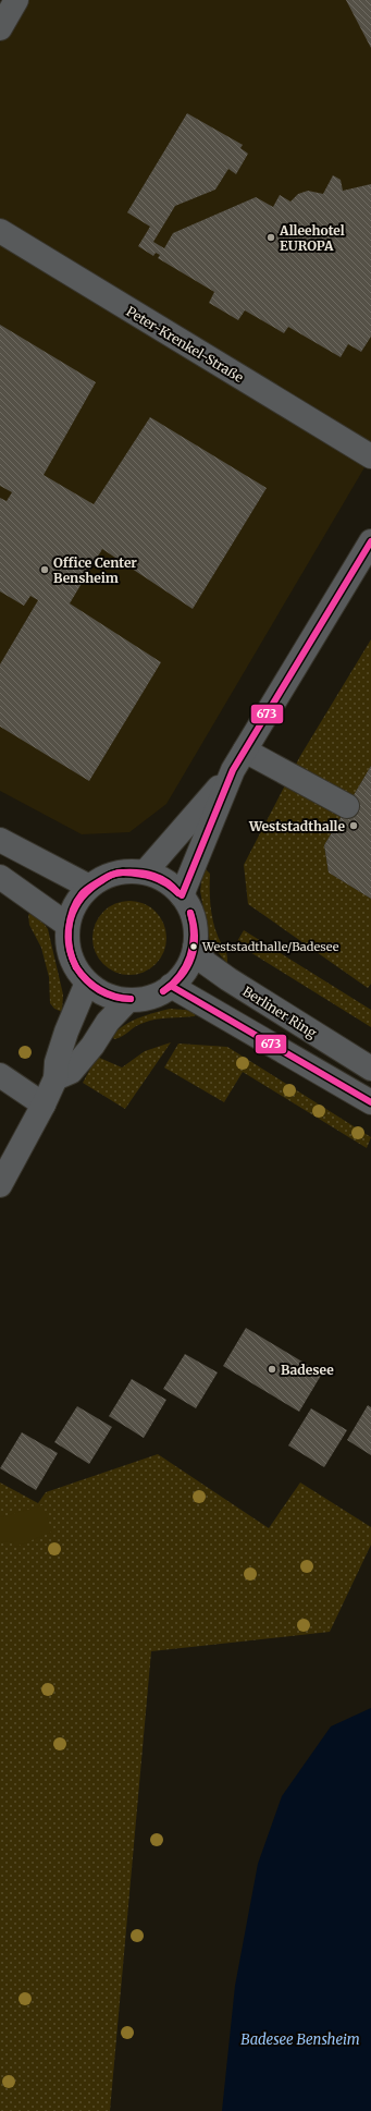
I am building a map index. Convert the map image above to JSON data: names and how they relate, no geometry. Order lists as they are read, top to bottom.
{
  "streets": {
    "street": ["Peter-Krenkel-Straße", "Berliner Ring"]
  },
  "water": ["Badesee Bensheim"],
  "places": [
    "Alleehotel EUROPA",
    "Office Center Bensheim",
    "Weststadthalle",
    "Weststadthalle/Badesee",
    "Badesee"
  ],
  "lines": ["transit line 673"]
}
